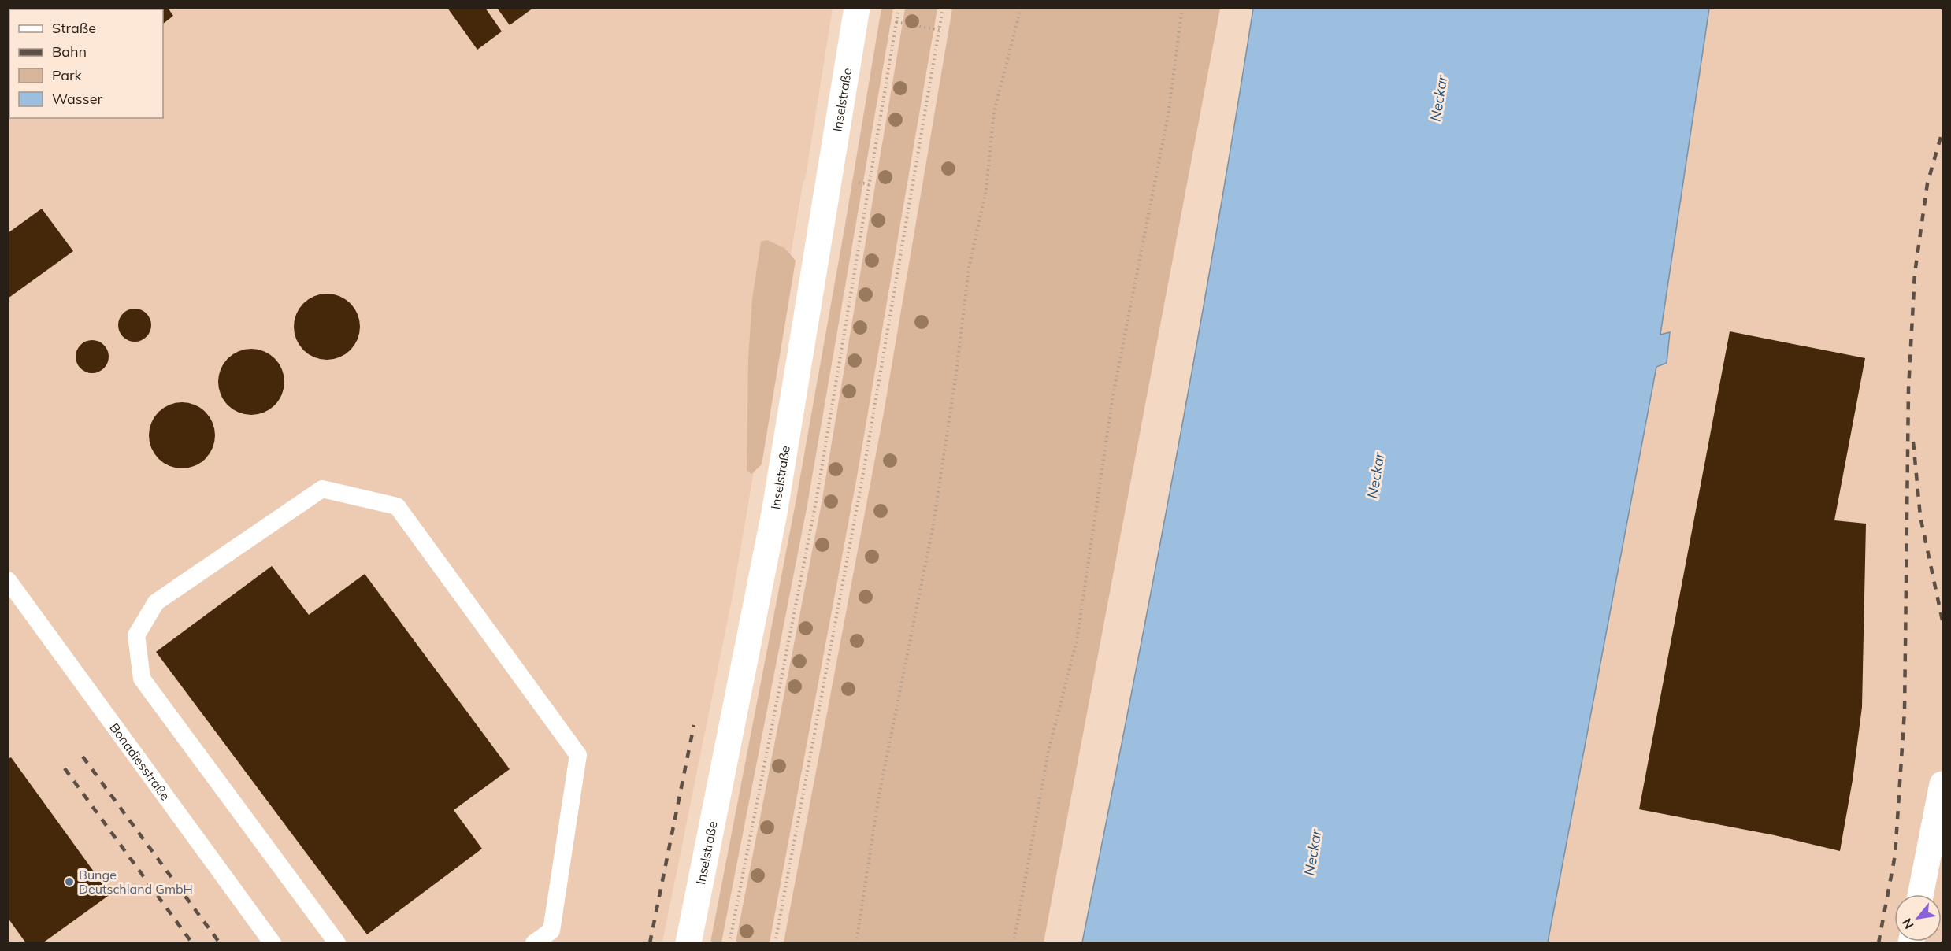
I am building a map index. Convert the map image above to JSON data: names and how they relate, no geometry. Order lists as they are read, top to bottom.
{
  "streets": {
    "street": ["Inselstraße"],
    "lane": ["Bonadiesstraße"]
  },
  "water": ["Neckar"],
  "places": ["Bunge Deutschland GmbH"],
  "legend": [
    "Straße",
    "Bahn",
    "Park",
    "Wasser"
  ],
  "north": "bottom left"
}
